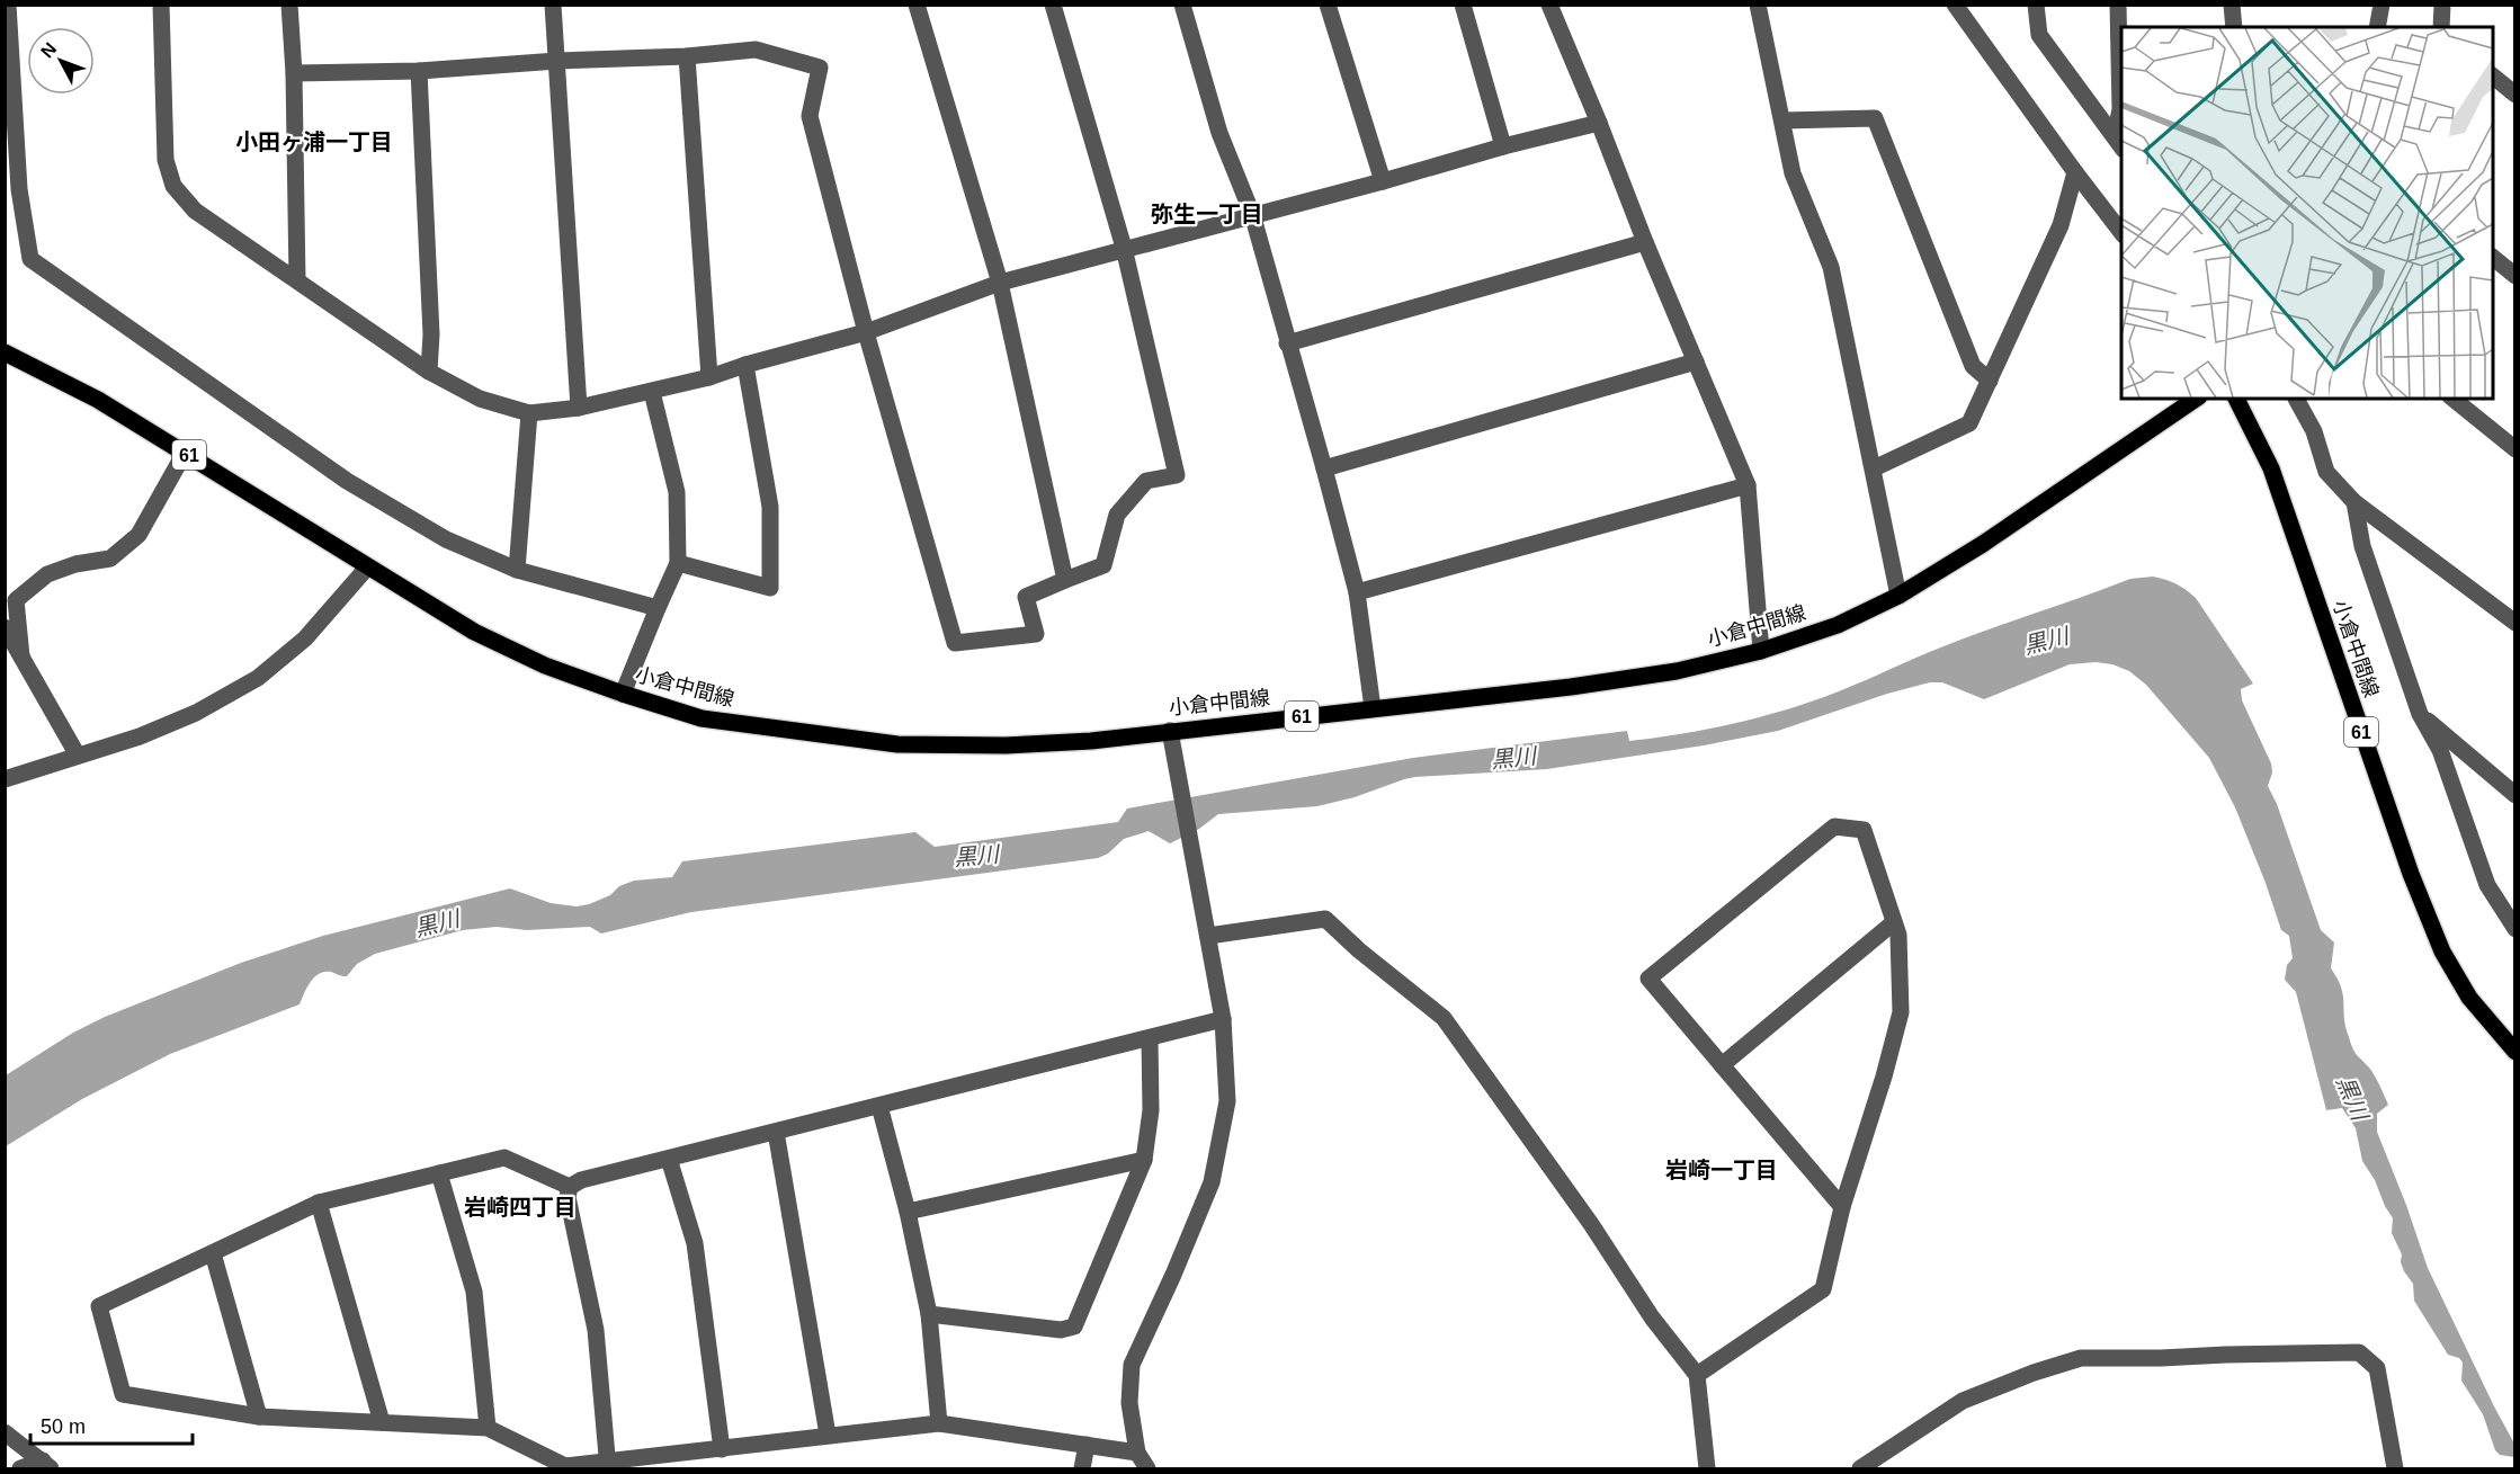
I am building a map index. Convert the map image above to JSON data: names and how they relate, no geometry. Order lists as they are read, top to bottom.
{
  "streets": {
    "main road": ["61", "小倉中間線"]
  },
  "crossings": [
    ["61", "小倉中間線"]
  ],
  "districts": [
    "小田ヶ浦一丁目",
    "弥生一丁目",
    "岩崎一丁目",
    "岩崎四丁目"
  ],
  "water": ["黒川"],
  "scale_bar": "50 m",
  "north": "top left"
}
